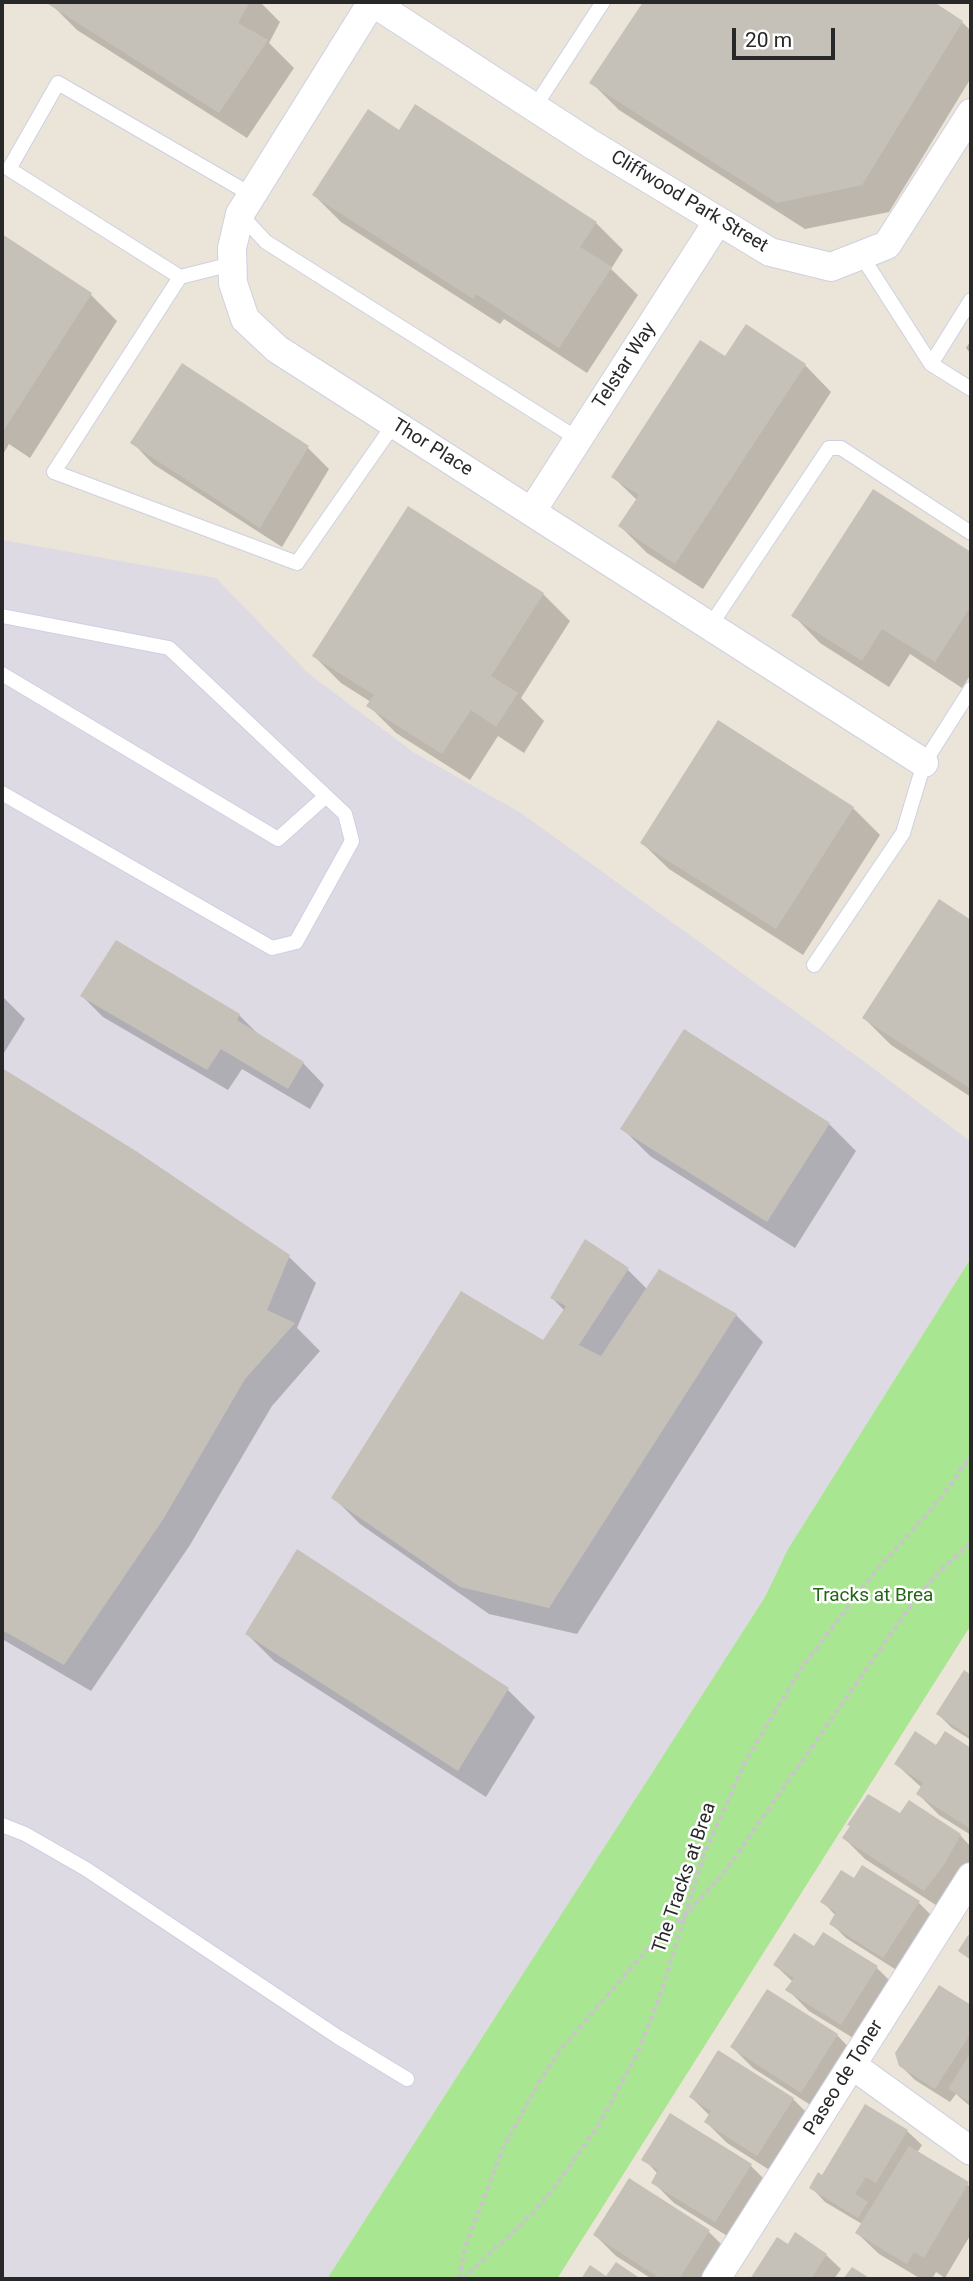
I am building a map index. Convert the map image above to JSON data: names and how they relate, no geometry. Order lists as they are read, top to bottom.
{
  "streets": {
    "street": [
      "Cliffwood Park Street",
      "Telstar Way",
      "Thor Place",
      "Paseo de Toner"
    ],
    "path": ["The Tracks at Brea"]
  },
  "crossings": [
    ["Cliffwood Park Street", "Telstar Way"],
    ["Cliffwood Park Street", "Thor Place"],
    ["Telstar Way", "Thor Place"]
  ],
  "parks": ["Tracks at Brea"],
  "scale_bar": "20 m"
}
